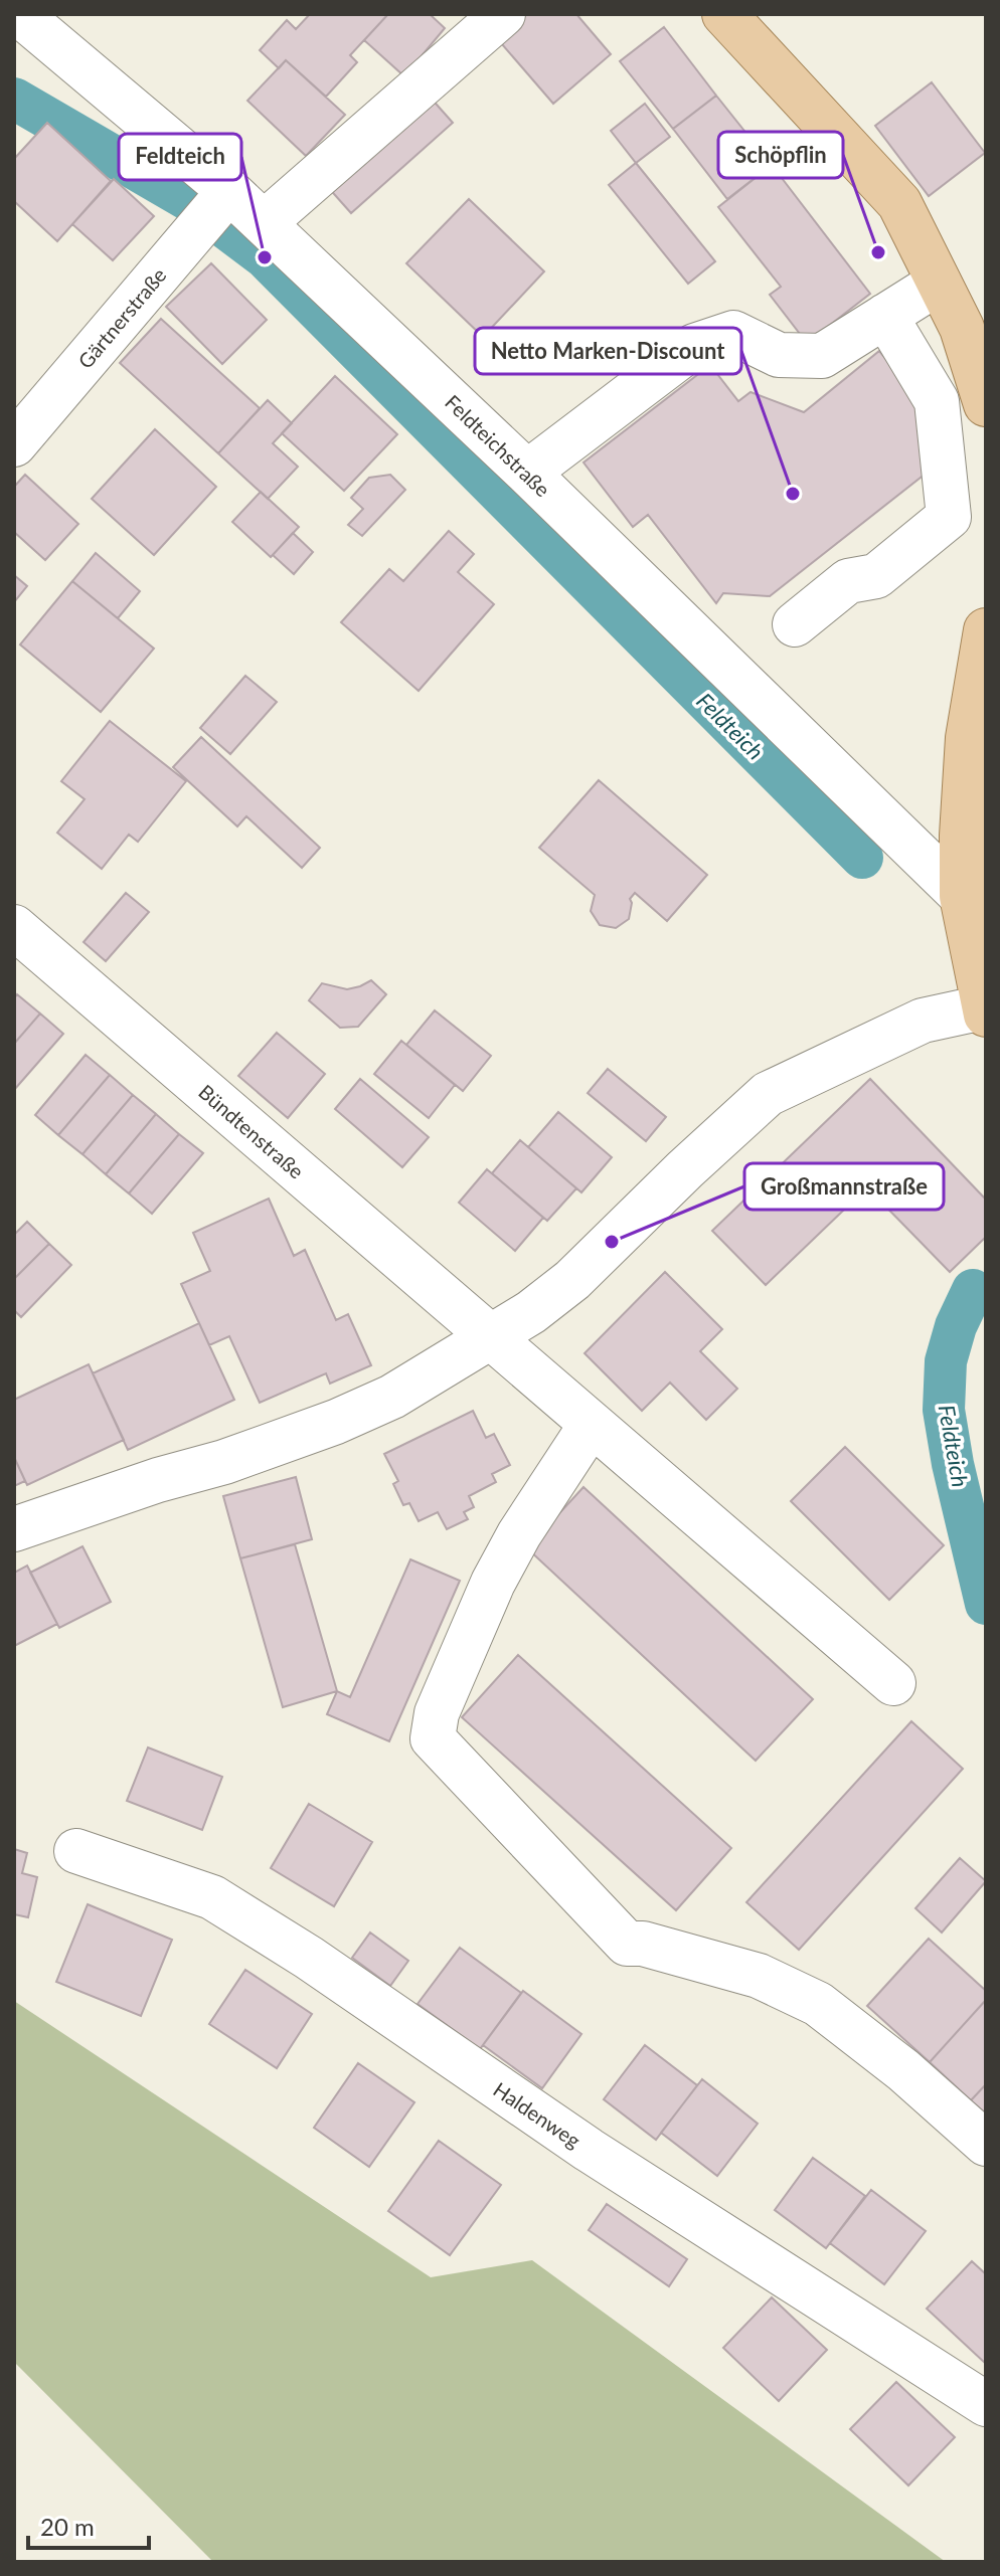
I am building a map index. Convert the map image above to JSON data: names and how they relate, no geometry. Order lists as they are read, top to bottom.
{
  "streets": {
    "street": [
      "Gärtnerstraße",
      "Feldteichstraße",
      "Bündtenstraße",
      "Haldenweg"
    ]
  },
  "crossings": [
    ["Gärtnerstraße", "Feldteichstraße"]
  ],
  "water": ["Feldteich"],
  "places": [
    "Schöpflin",
    "Feldteich",
    "Netto Marken-Discount",
    "Großmannstraße"
  ],
  "scale_bar": "20 m"
}
